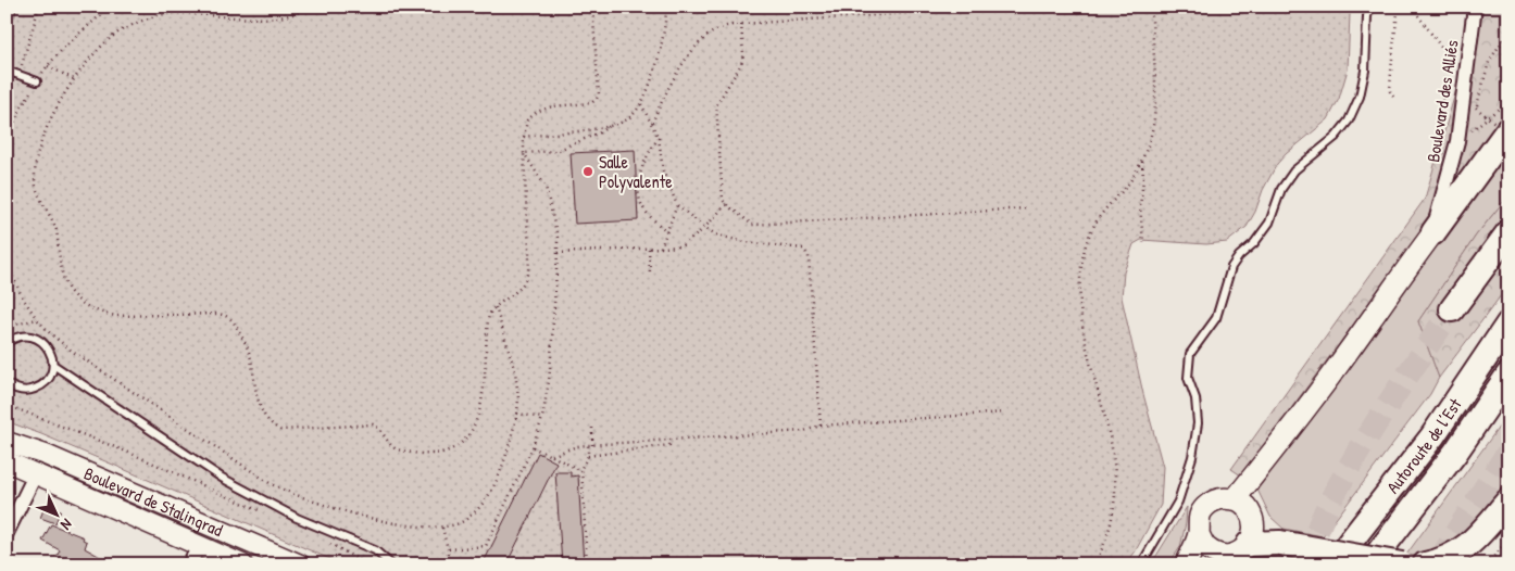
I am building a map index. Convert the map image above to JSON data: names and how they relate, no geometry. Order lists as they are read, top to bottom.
{
  "streets": {
    "highway": ["Autoroute de l’Est"],
    "main road": ["Boulevard de Stalingrad"],
    "street": ["Boulevard des Alliés"]
  },
  "places": ["Salle Polyvalente"],
  "north": "bottom right"
}
